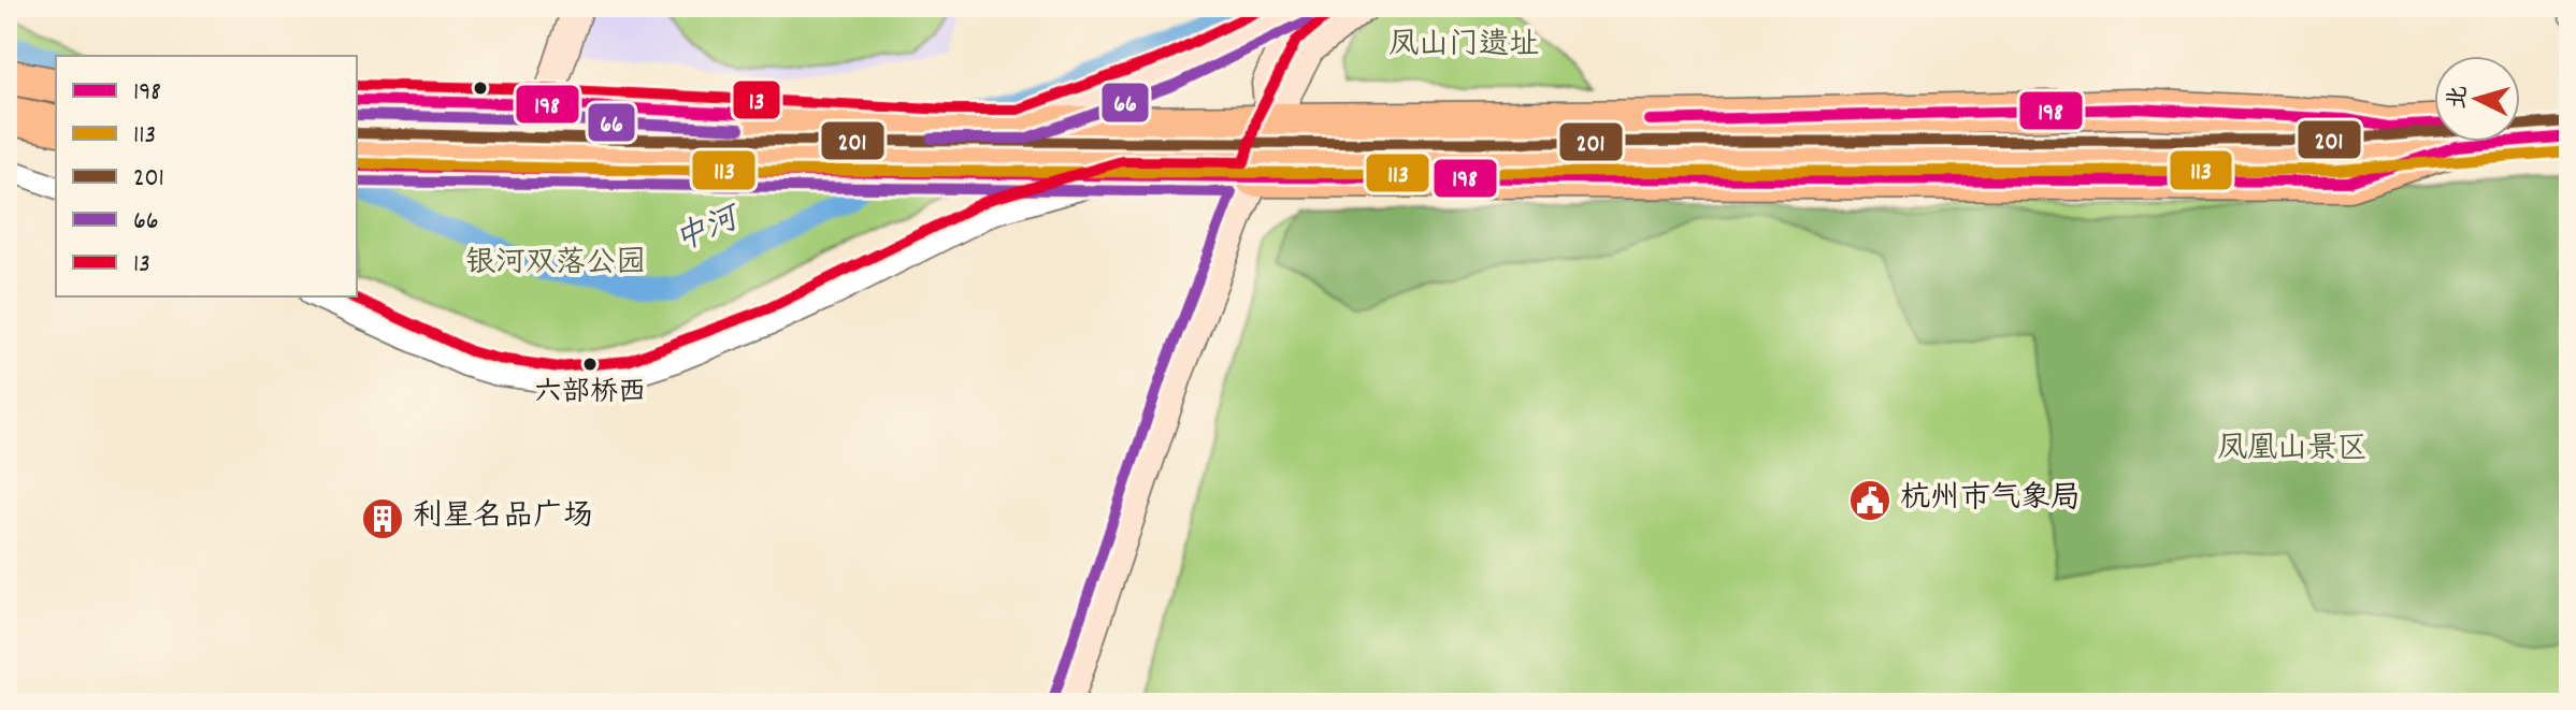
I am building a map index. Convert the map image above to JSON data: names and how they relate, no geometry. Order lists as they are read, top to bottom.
{
  "water": ["中河"],
  "parks": ["凤山门遗址", "银河双落公园", "凤凰山景区"],
  "places": {
    "other": ["六部桥西"],
    "public building": ["杭州市气象局"],
    "building": ["利星名品广场"]
  },
  "lines": [
    "transit line 13",
    "transit line 66",
    "transit line 198",
    "transit line 201",
    "transit line 113"
  ],
  "legend": [
    "198",
    "113",
    "201",
    "66",
    "13"
  ],
  "north": "left"
}
